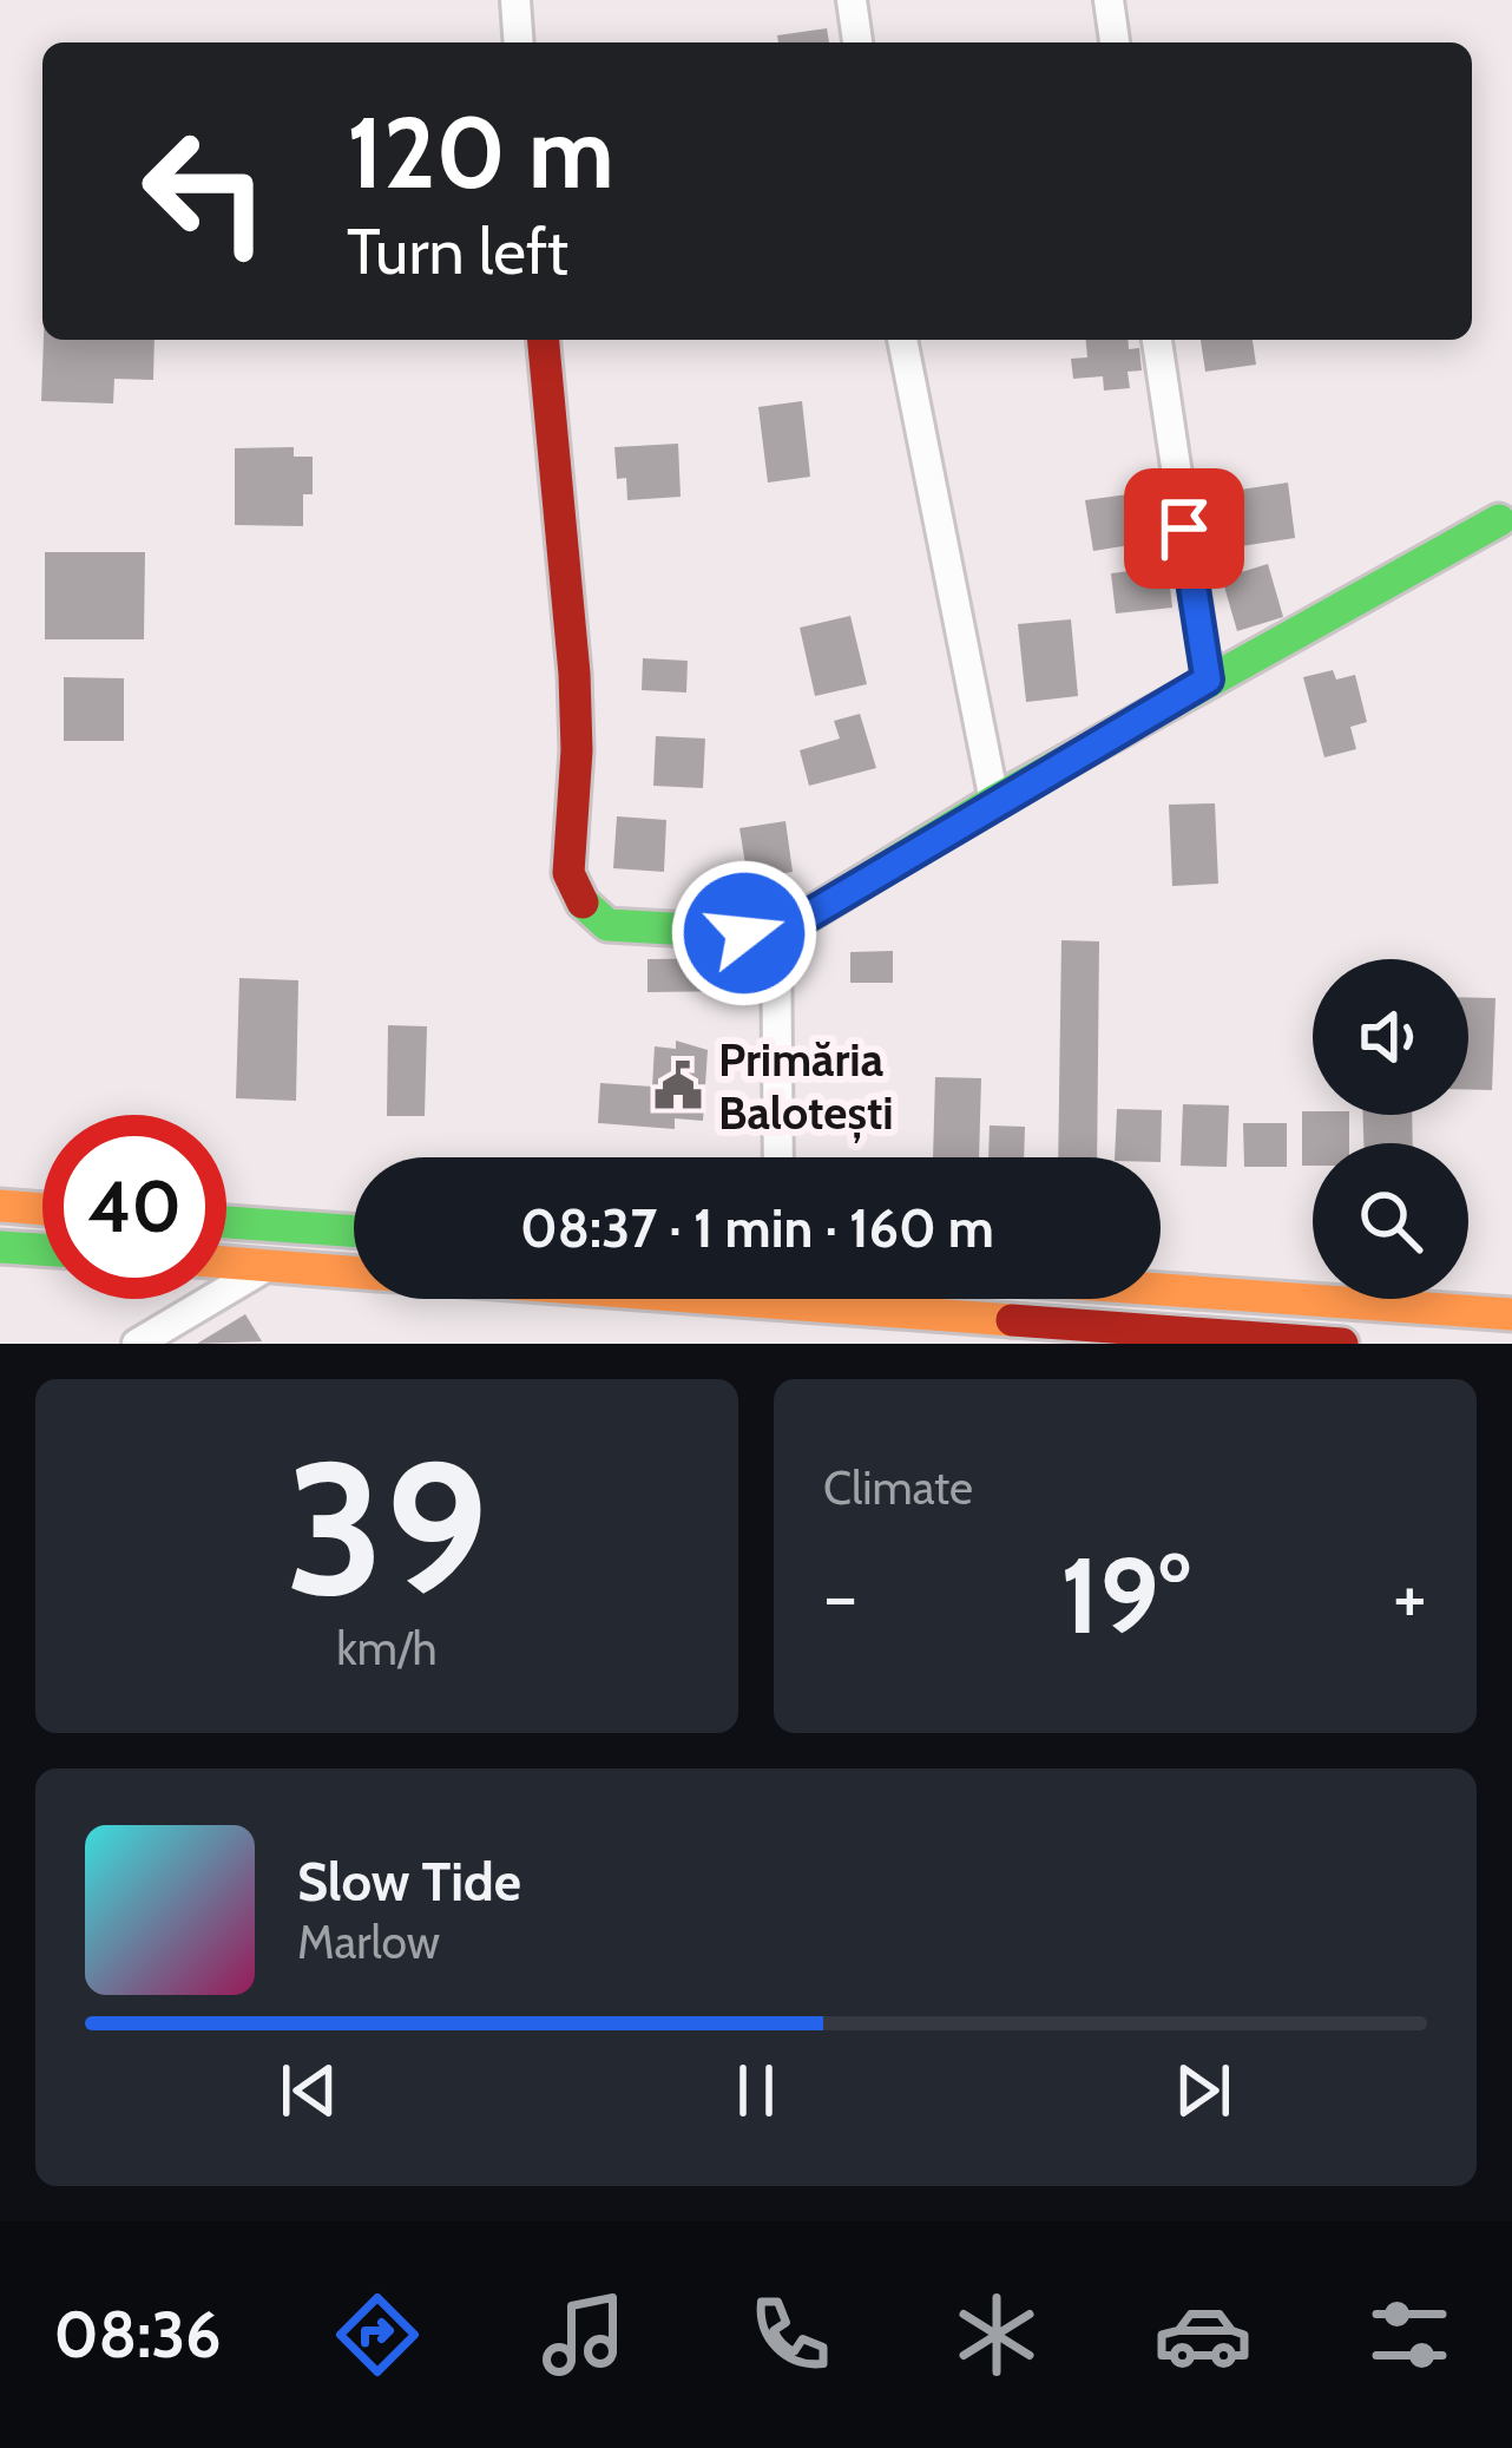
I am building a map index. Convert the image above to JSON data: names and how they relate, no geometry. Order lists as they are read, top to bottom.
{
  "places": {
    "public building": ["Primăria Balotești"]
  },
  "page": {
    "turn": ["120 m", "Turn left"],
    "limit": "40",
    "trip": "08:37 · 1 min · 160 m",
    "tile": [
      ["39", "km/h"],
      "Climate"
    ],
    "heat": ["−", "19°", "+"],
    "song": ["Slow Tide", "Marlow"],
    "tabs": "08:36"
  }
}
